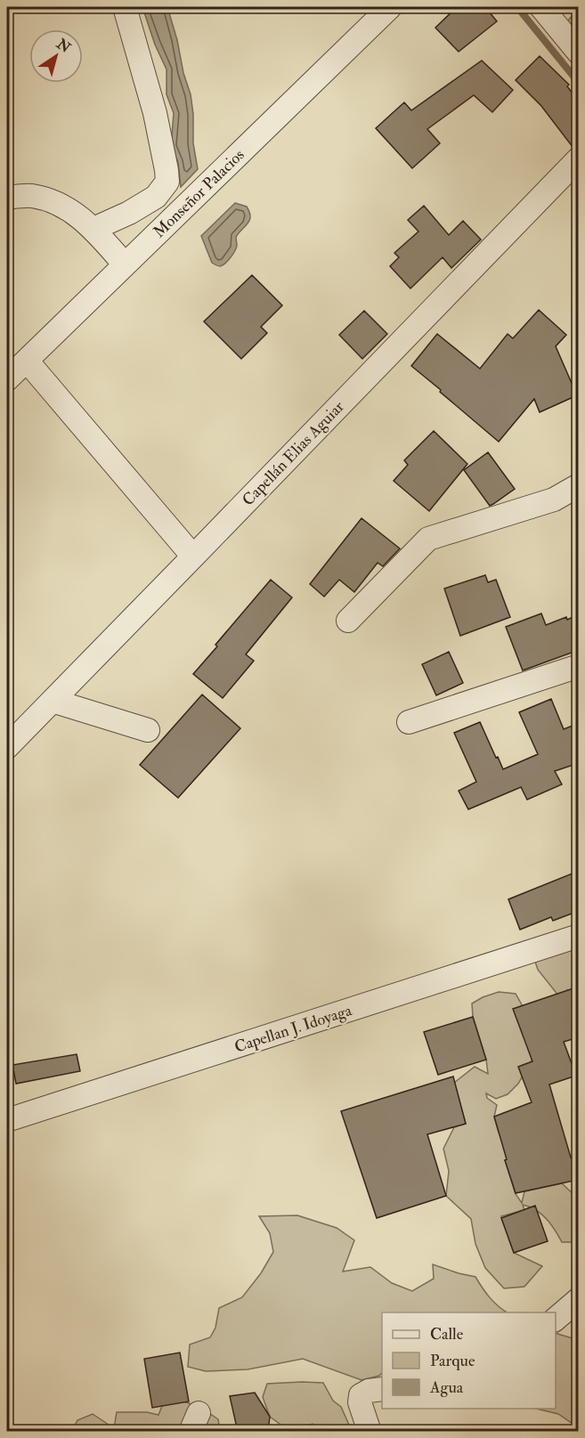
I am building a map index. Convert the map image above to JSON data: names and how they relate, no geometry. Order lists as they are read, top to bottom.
{
  "streets": {
    "street": ["Monseñor Palacios", "Capellán Elias Aguiar", "Capellan J. Idoyaga"]
  },
  "legend": ["Calle", "Parque", "Agua"],
  "north": "top right"
}
